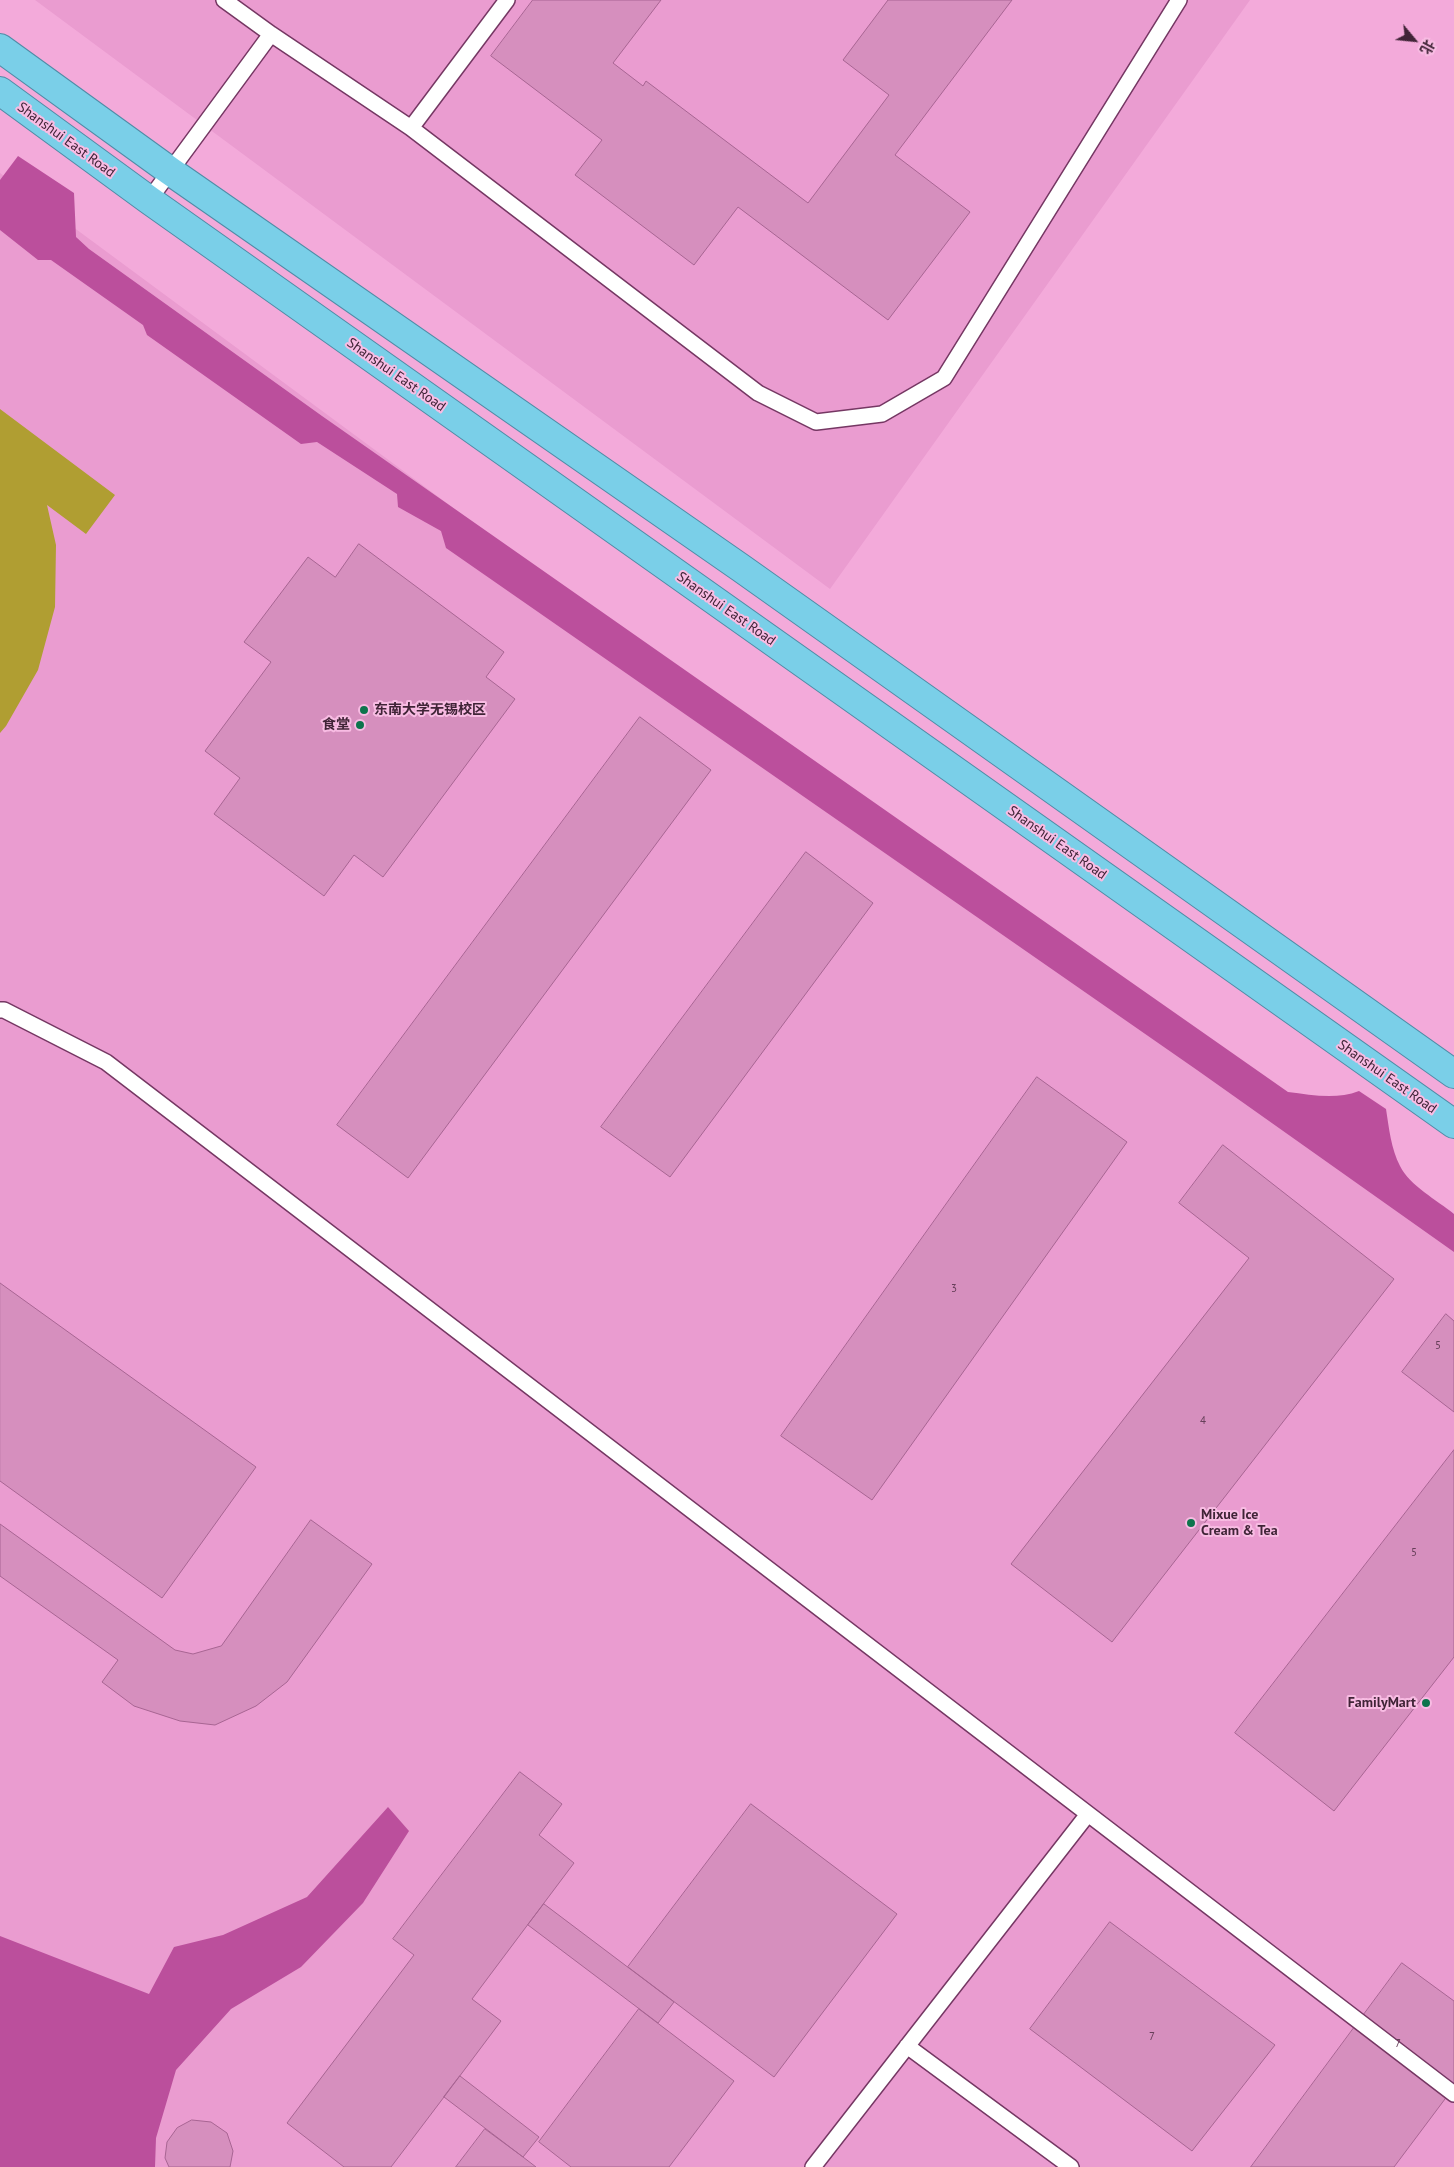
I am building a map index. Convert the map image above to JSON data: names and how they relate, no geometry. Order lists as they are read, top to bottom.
{
  "streets": {
    "highway": ["Shanshui East Road"]
  },
  "places": [
    "东南大学无锡校区",
    "食堂",
    "Mixue Ice Cream & Tea",
    "FamilyMart"
  ],
  "house_numbers": [
    "3",
    "5",
    "4",
    "5",
    "7",
    "7"
  ],
  "north": "bottom right"
}
